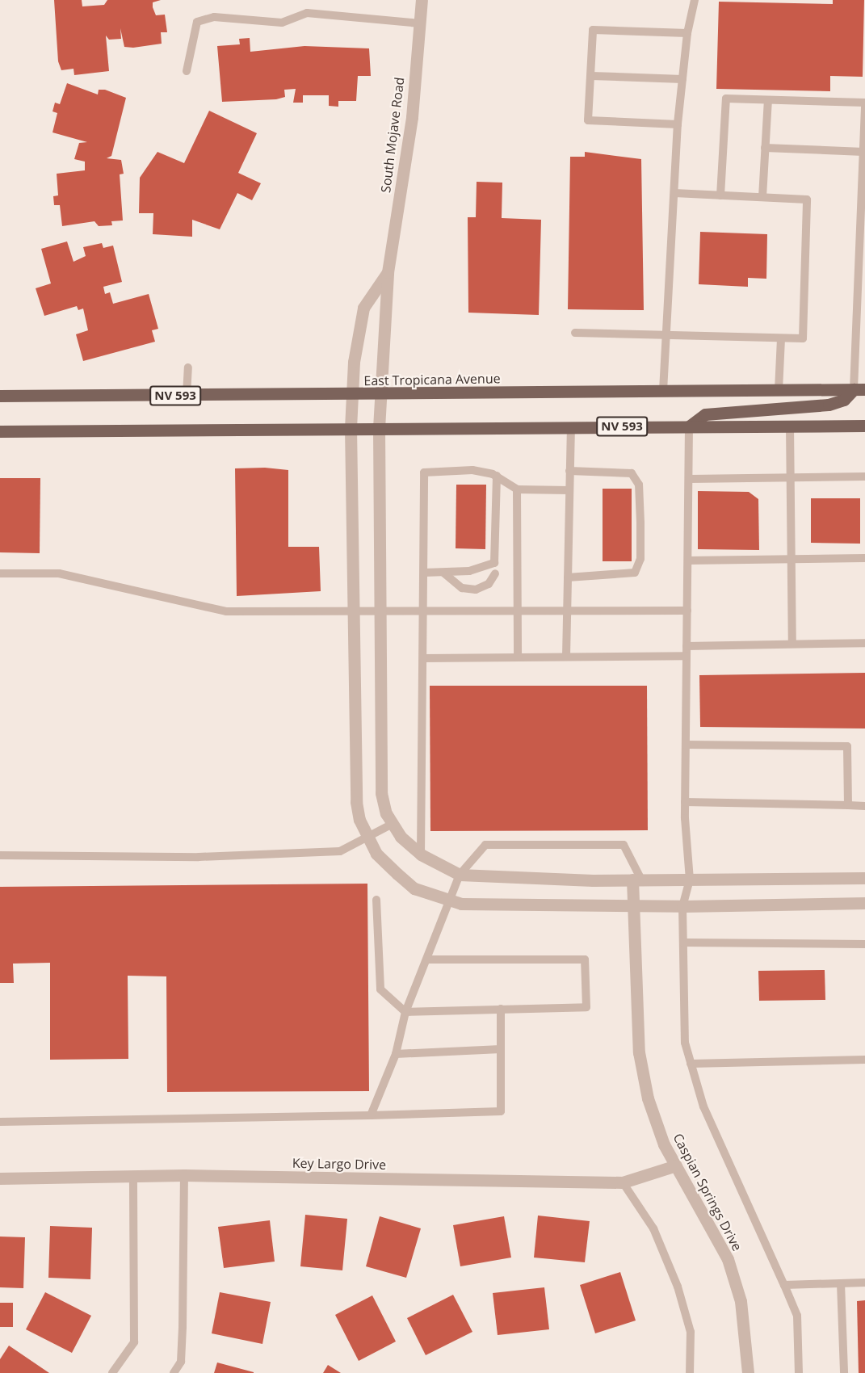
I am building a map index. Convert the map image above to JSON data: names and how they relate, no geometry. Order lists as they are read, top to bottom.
{
  "streets": {
    "main road": ["East Tropicana Avenue", "NV 593"],
    "street": ["South Mojave Road", "Key Largo Drive", "Caspian Springs Drive"]
  },
  "crossings": [
    ["South Mojave Road", "East Tropicana Avenue"],
    ["South Mojave Road", "NV 593"],
    ["South Mojave Road", "Caspian Springs Drive"],
    ["Key Largo Drive", "Caspian Springs Drive"]
  ]
}
